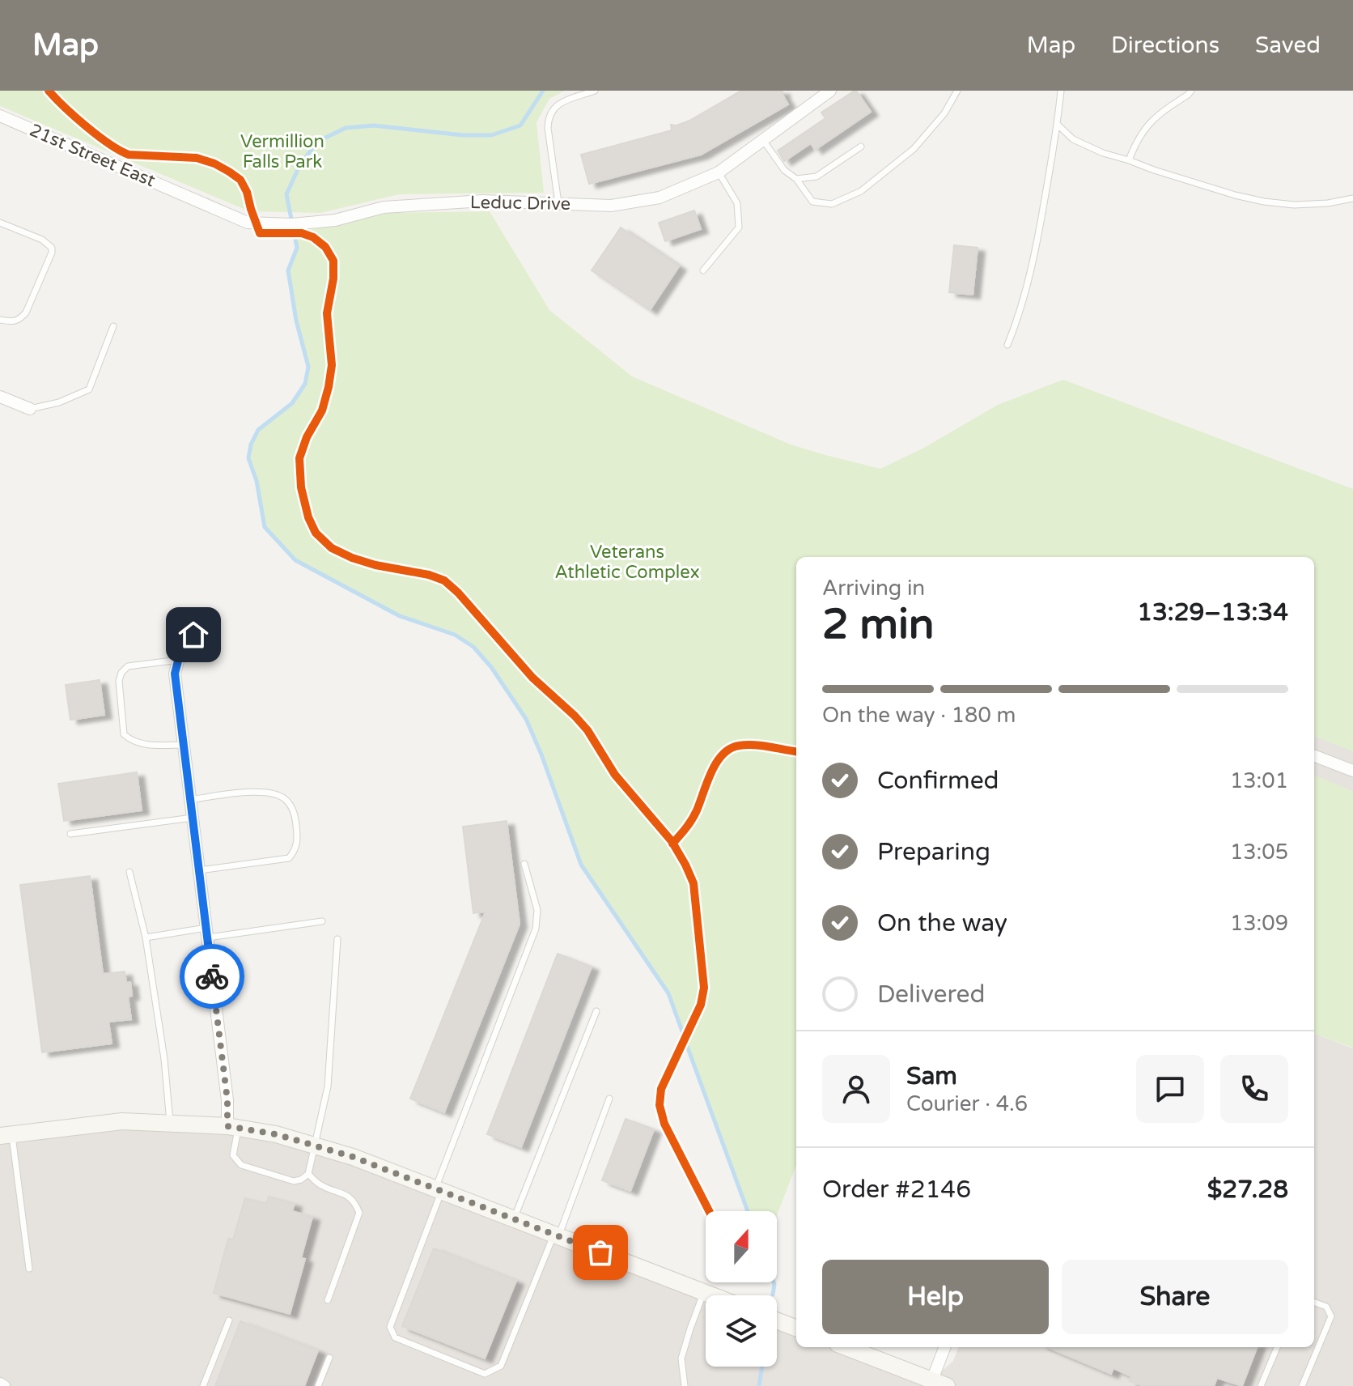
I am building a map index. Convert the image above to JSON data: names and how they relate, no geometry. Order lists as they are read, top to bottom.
{
  "streets": {
    "street": ["21st Street East", "Leduc Drive"]
  },
  "crossings": [
    ["21st Street East", "Leduc Drive"]
  ],
  "parks": ["Vermillion Falls Park", "Veterans Athletic Complex"],
  "north": "top",
  "page": {
    "header": "Map",
    "nav": ["Map", "Directions", "Saved"],
    "heading": ["2 min", "Arriving in", "13:29–13:34"],
    "panel": [
      "Sam",
      "Courier · 4.6",
      "Order #2146",
      "$27.28"
    ],
    "bar": "On the way · 180 m",
    "list": [
      ["Confirmed", "13:01"],
      ["Preparing", "13:05"],
      ["On the way", "13:09"],
      "Delivered"
    ],
    "buttons": ["Help", "Share"]
  }
}
